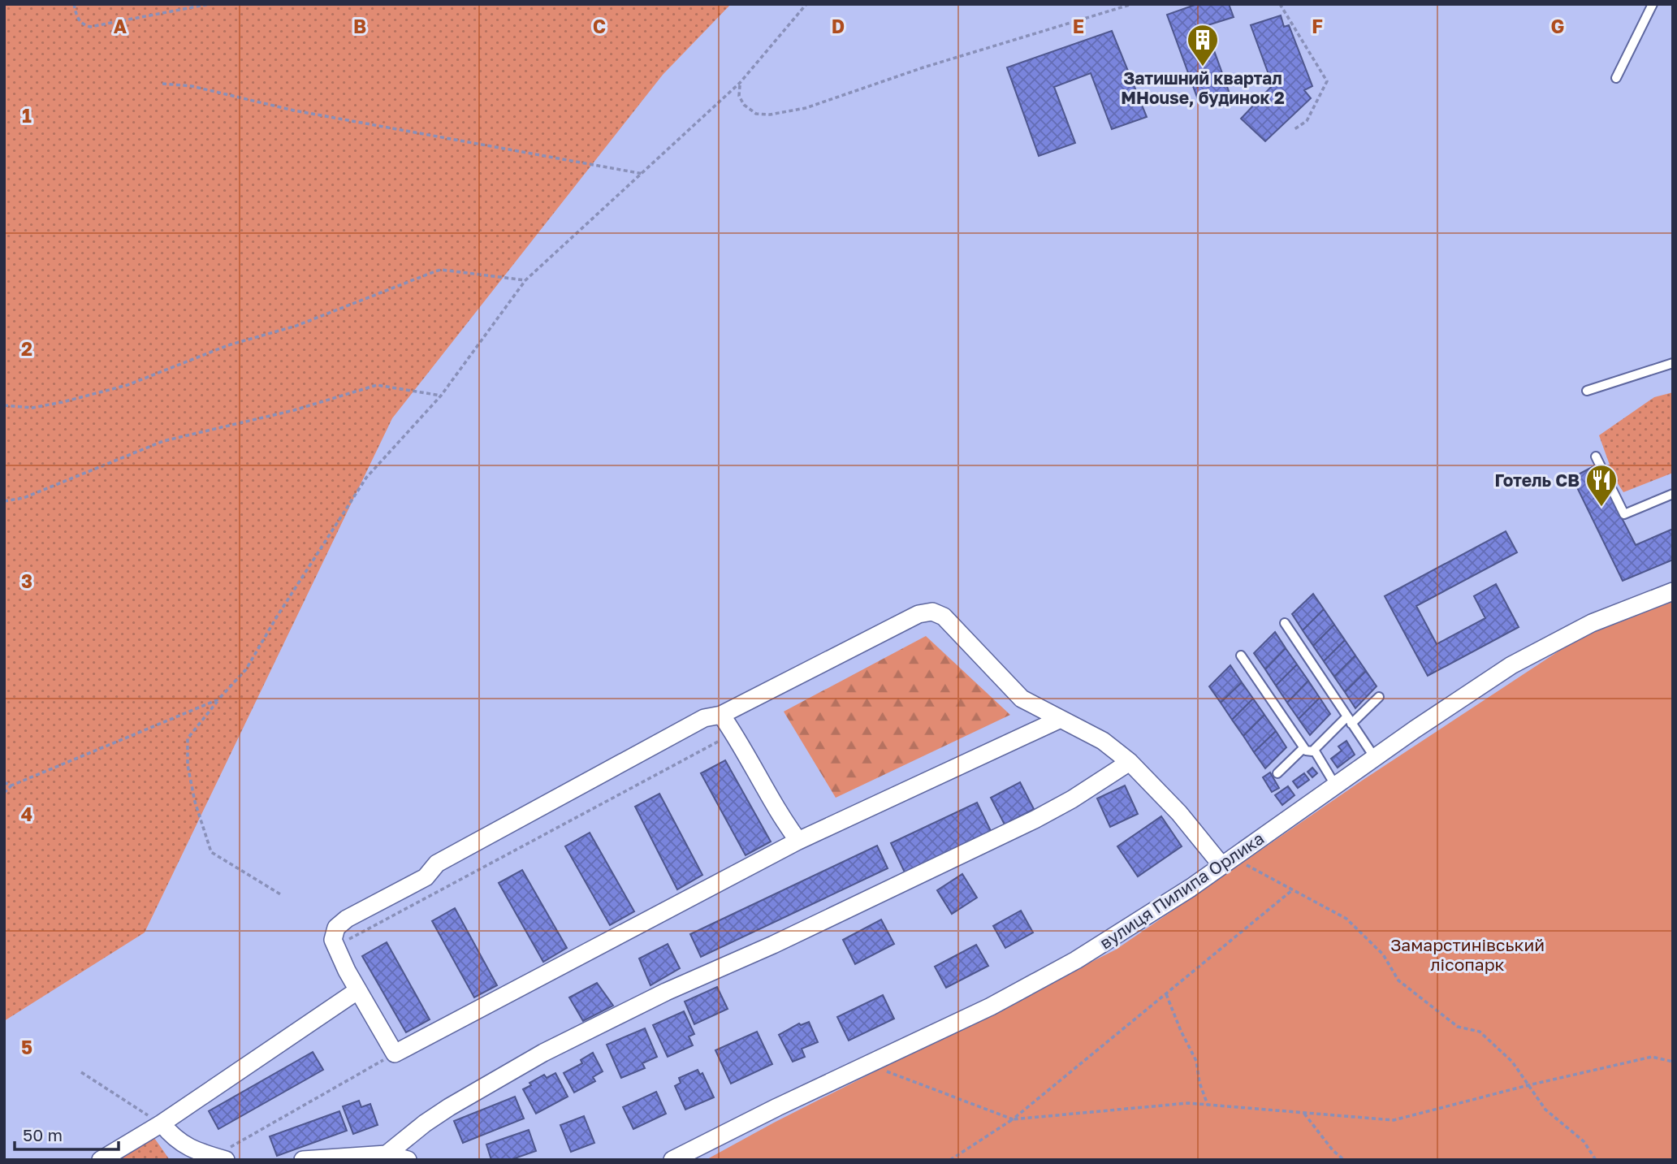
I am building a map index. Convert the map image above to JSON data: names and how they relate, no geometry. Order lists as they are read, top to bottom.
{
  "streets": {
    "street": ["вулиця Пилипа Орлика"]
  },
  "parks": ["Замарстинівський лісопарк"],
  "places": {
    "building": ["Затишний квартал MHouse, будинок 2"],
    "restaurant": ["Готель СВ"]
  },
  "scale_bar": "50 m",
  "grid": {
    "columns": [
      "A",
      "B",
      "C",
      "D",
      "E",
      "F",
      "G"
    ],
    "rows": [
      "1",
      "2",
      "3",
      "4",
      "5"
    ]
  }
}
